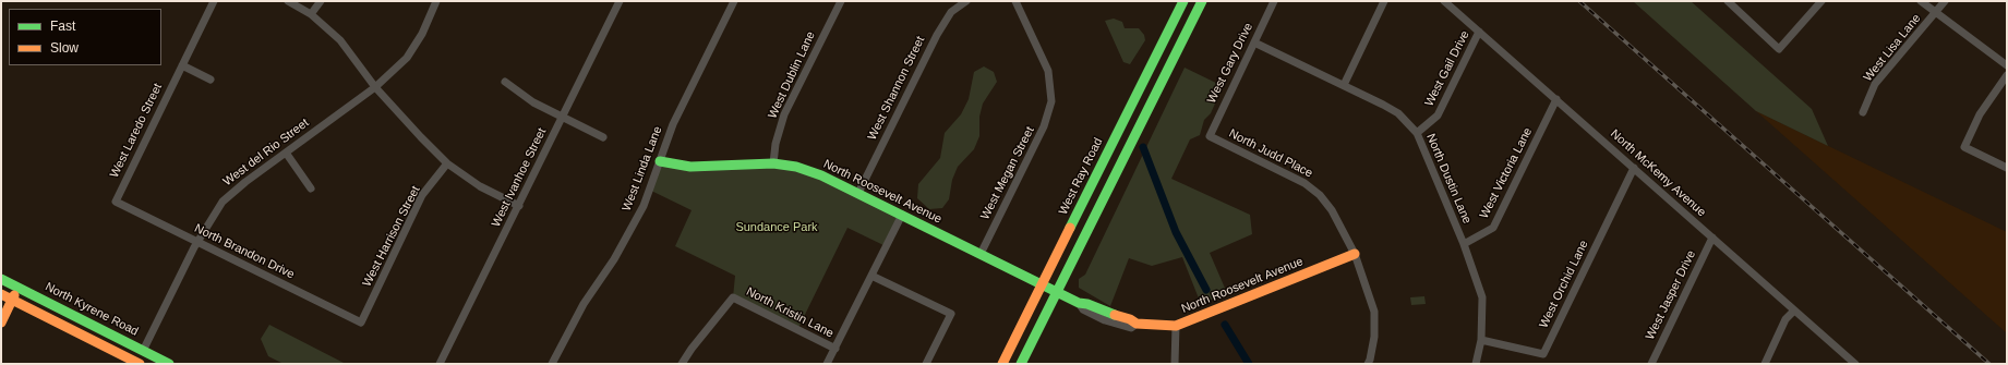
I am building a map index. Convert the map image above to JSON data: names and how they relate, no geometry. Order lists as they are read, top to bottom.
{
  "streets": {
    "main road": ["West Ray Road", "North Roosevelt Avenue", "North Kyrene Road"],
    "street": [
      "West Lisa Lane",
      "West Gary Drive",
      "West Gail Drive",
      "West Dublin Lane",
      "West Shannon Street",
      "West Laredo Street",
      "West del Rio Street",
      "North Judd Place",
      "West Linda Lane",
      "West Megan Street",
      "West Victoria Lane",
      "North McKemy Avenue",
      "West Ivanhoe Street",
      "North Dustin Lane",
      "West Harrison Street",
      "North Brandon Drive",
      "West Orchid Lane",
      "West Jasper Drive",
      "North Kristin Lane"
    ]
  },
  "crossings": [
    ["West Gary Drive", "North Judd Place"],
    ["West Gary Drive", "North Dustin Lane"],
    ["West Gail Drive", "North McKemy Avenue"],
    ["West Gail Drive", "North Dustin Lane"],
    ["West Dublin Lane", "North Roosevelt Avenue"],
    ["West Shannon Street", "North Roosevelt Avenue"],
    ["West Laredo Street", "North Brandon Drive"],
    ["West del Rio Street", "North Brandon Drive"],
    ["West del Rio Street", "North Kyrene Road"],
    ["North Judd Place", "North Roosevelt Avenue"],
    ["West Linda Lane", "North Roosevelt Avenue"],
    ["West Megan Street", "North Roosevelt Avenue"],
    ["West Victoria Lane", "North McKemy Avenue"],
    ["West Victoria Lane", "North Dustin Lane"],
    ["North McKemy Avenue", "West Orchid Lane"],
    ["North McKemy Avenue", "West Jasper Drive"],
    ["West Ray Road", "North Roosevelt Avenue"],
    ["North Dustin Lane", "West Orchid Lane"],
    ["West Harrison Street", "North Brandon Drive"]
  ],
  "parks": ["Sundance Park"],
  "legend": ["Fast", "Slow"]
}
